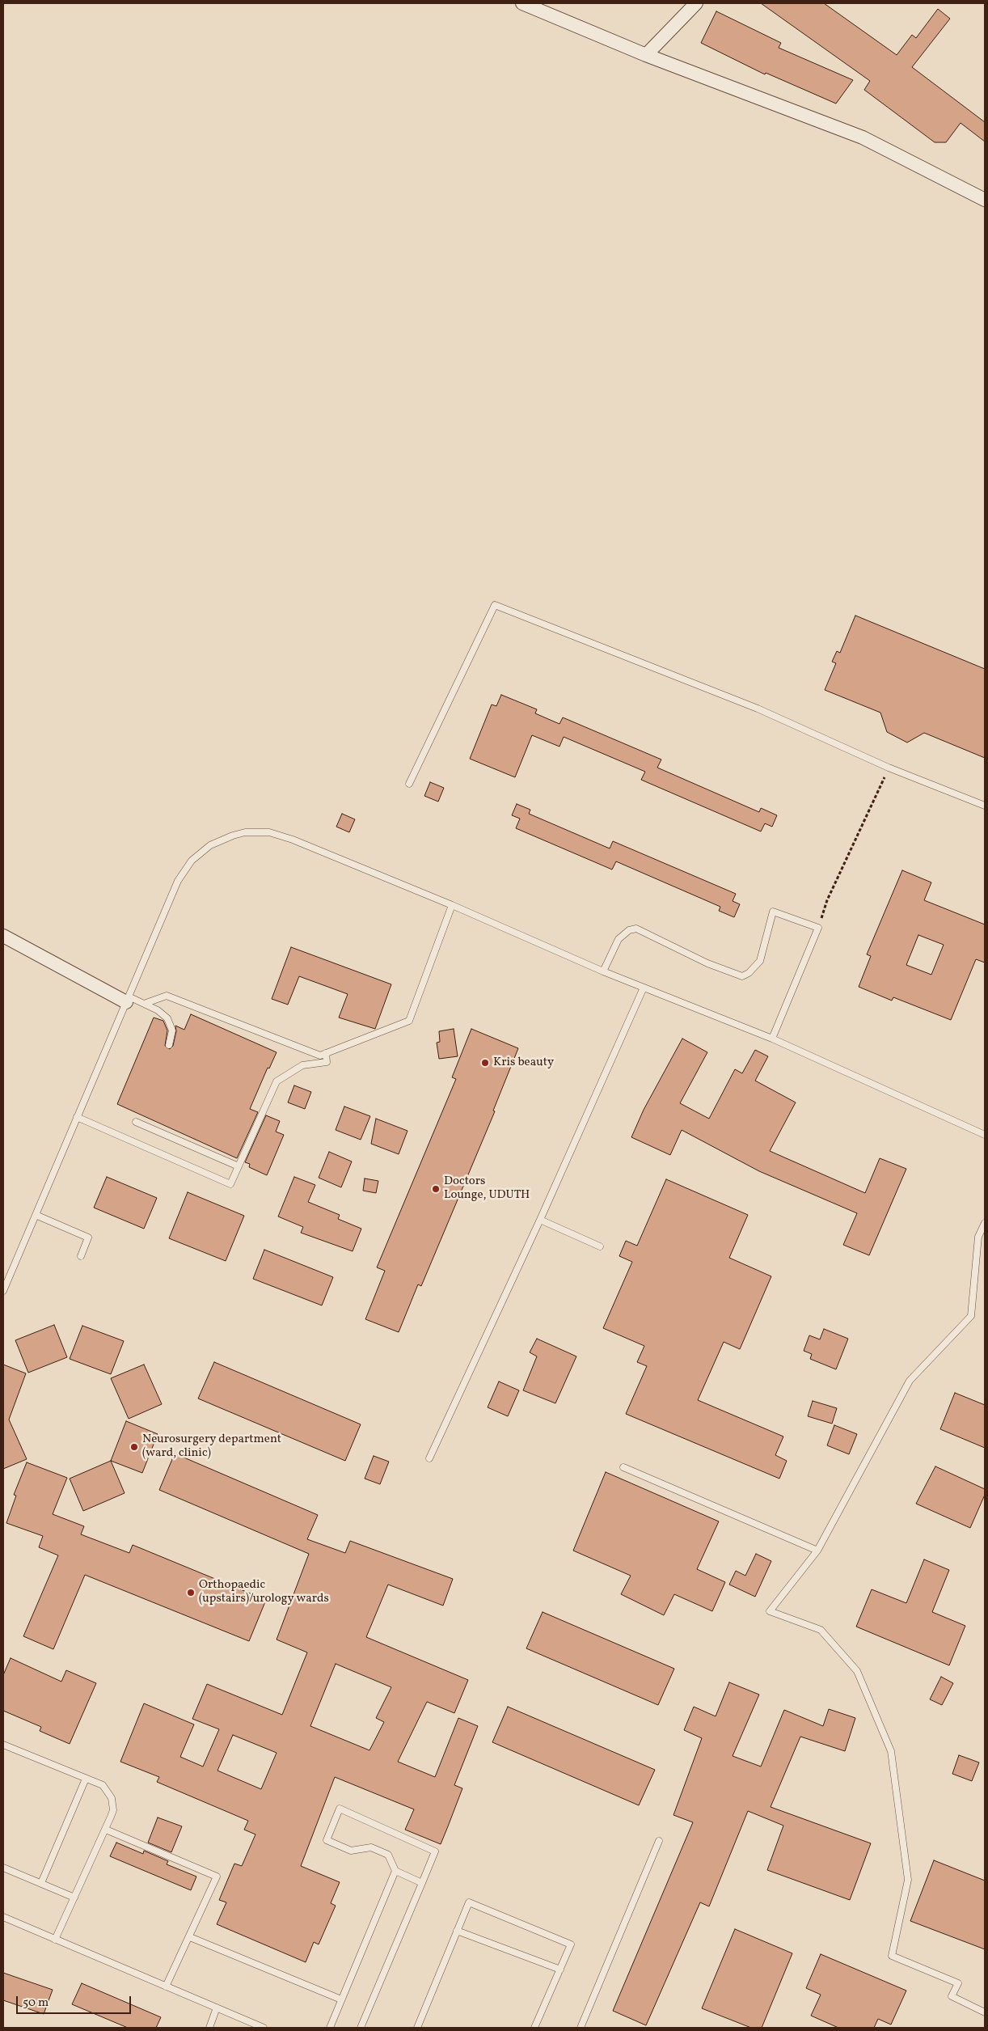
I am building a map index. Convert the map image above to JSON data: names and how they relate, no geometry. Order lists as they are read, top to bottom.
{
  "places": [
    "Kris beauty",
    "Doctors Lounge, UDUTH",
    "Neurosurgery department (ward, clinic)",
    "Orthopaedic (upstairs)/urology wards"
  ],
  "scale_bar": "50 m"
}
